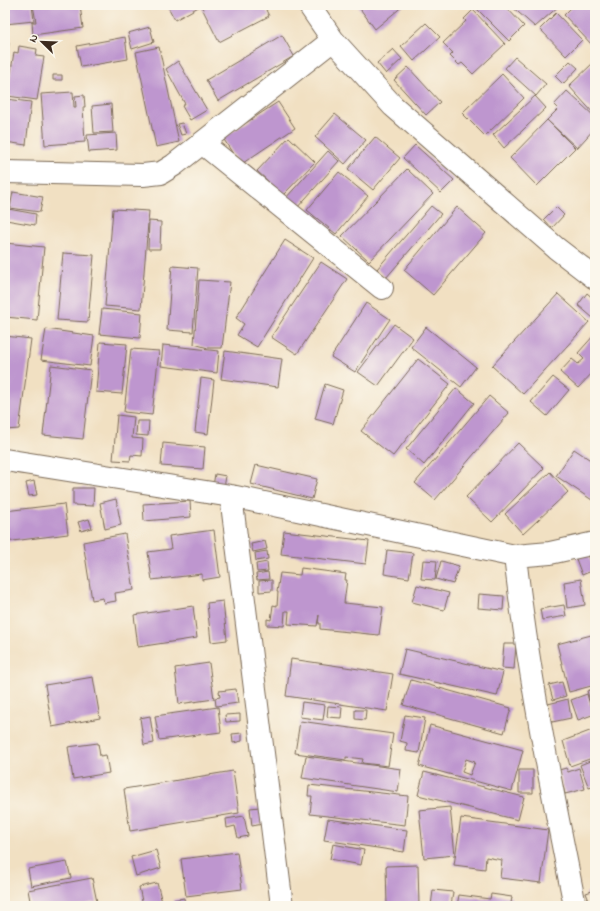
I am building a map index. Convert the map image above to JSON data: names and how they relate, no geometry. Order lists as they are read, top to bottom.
{
  "north": "top left"
}
